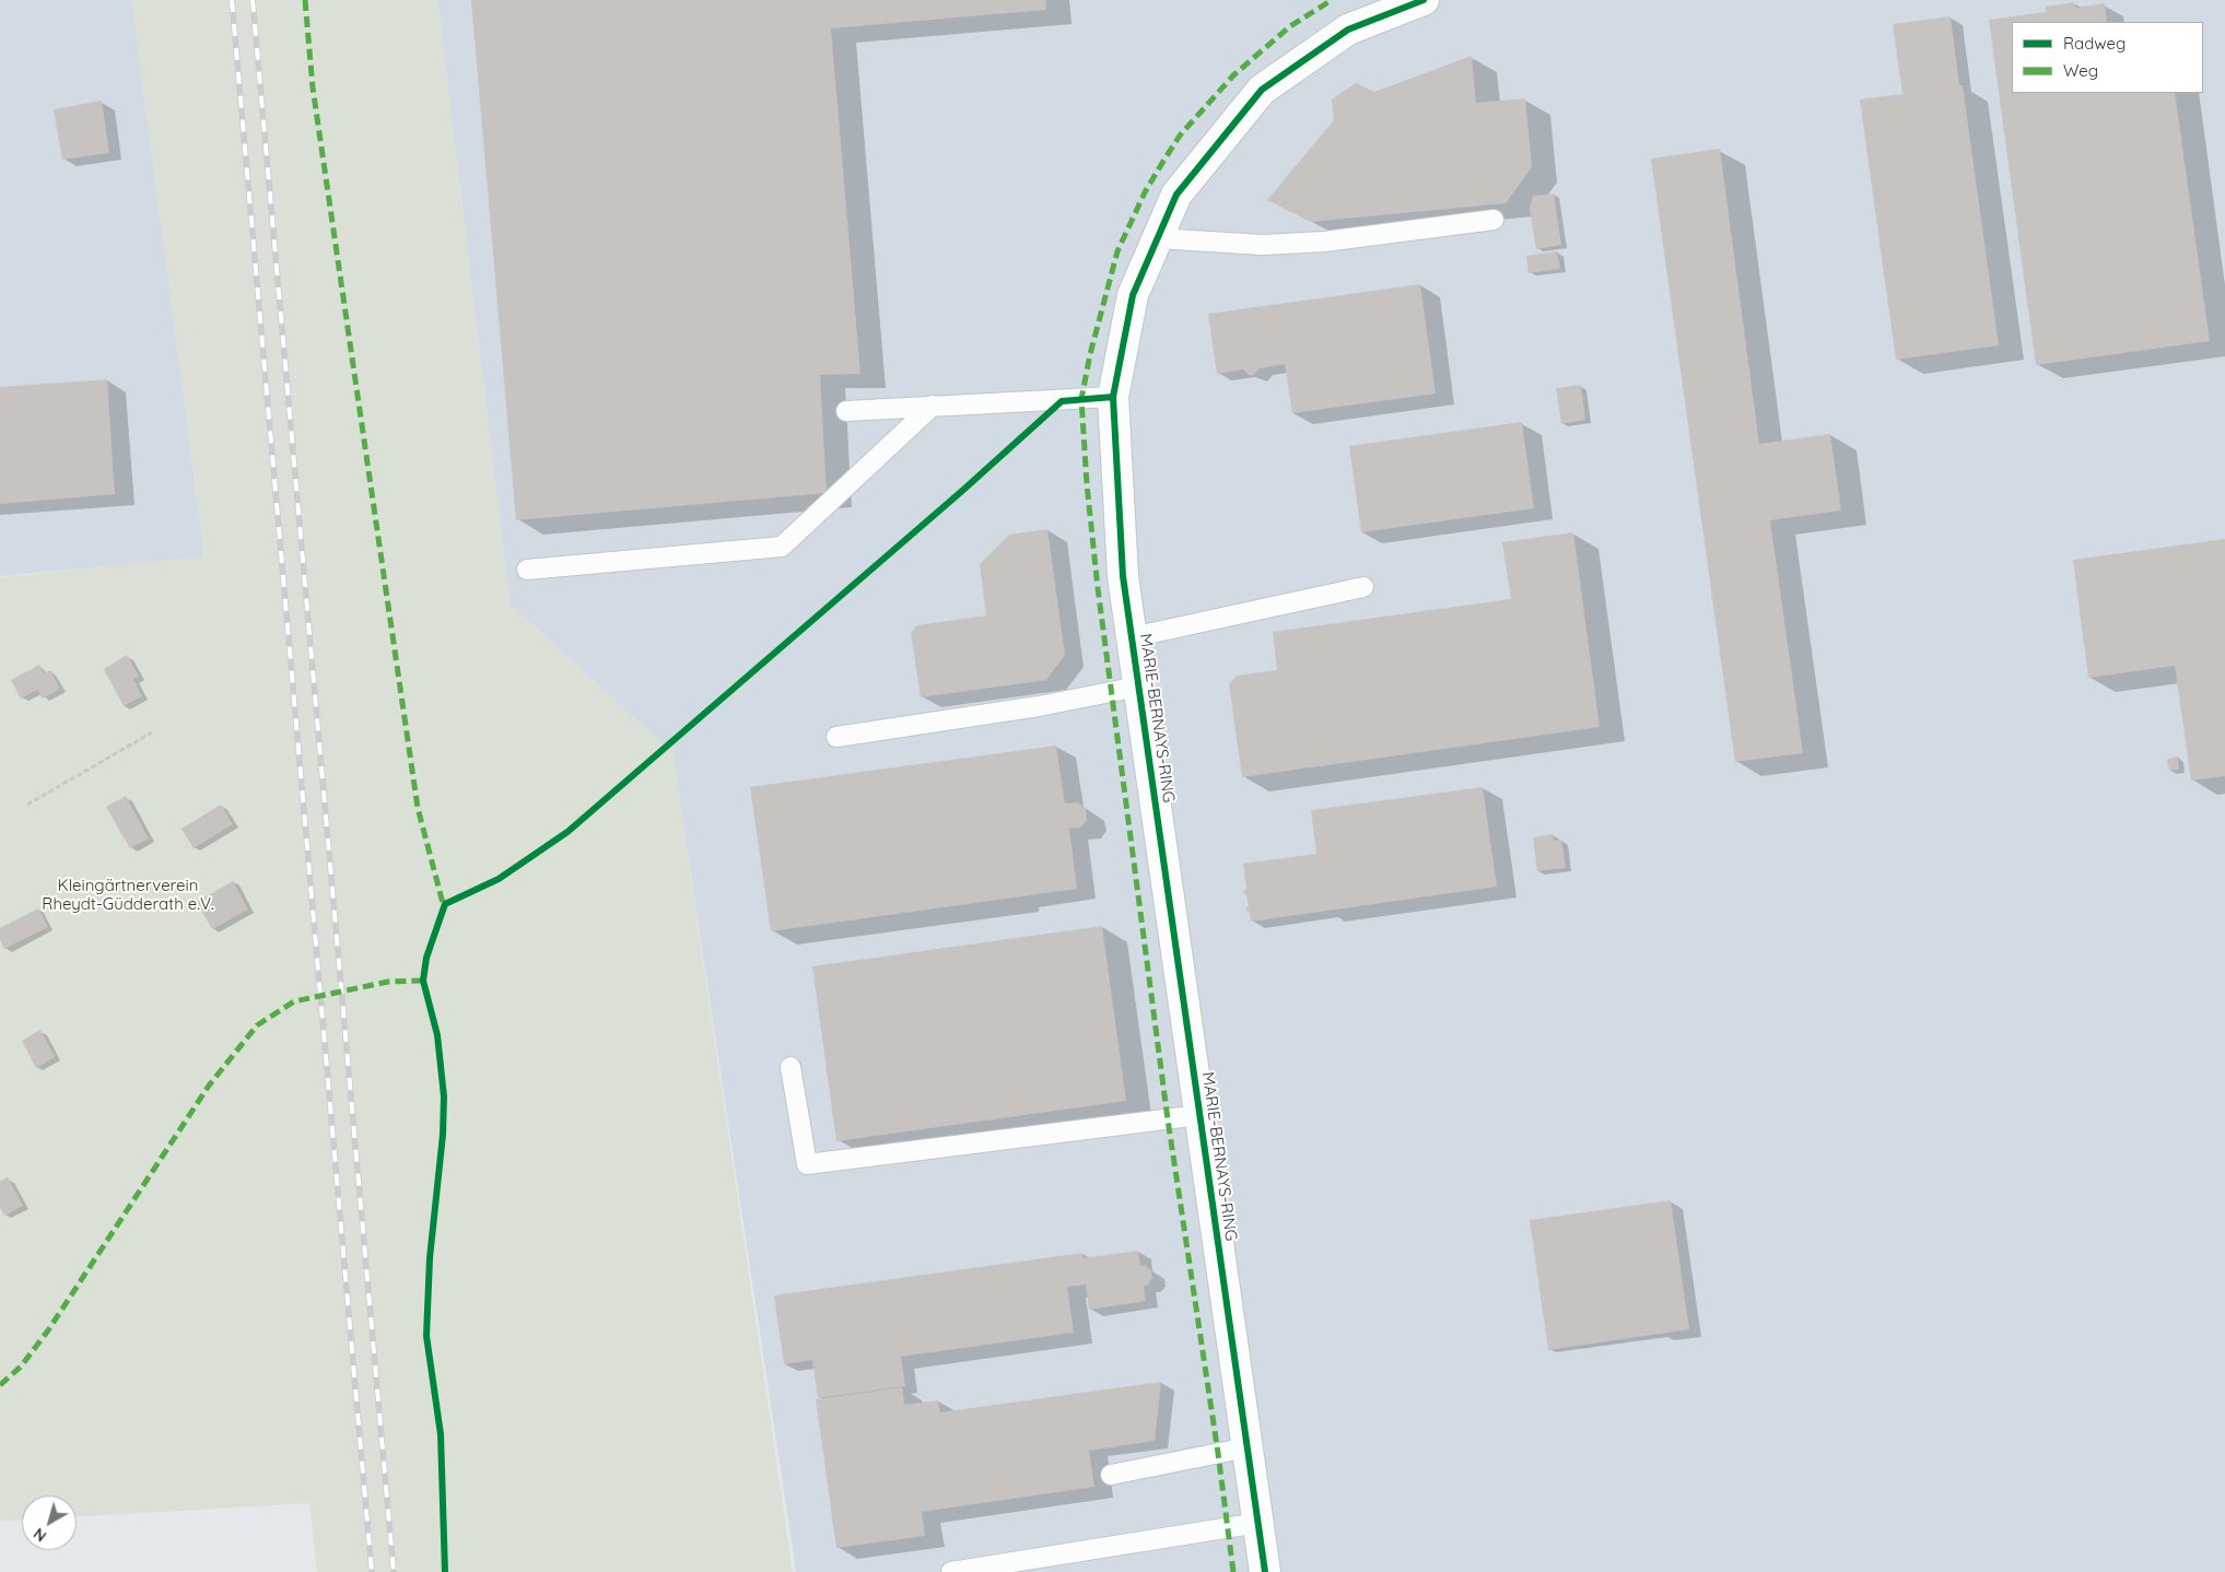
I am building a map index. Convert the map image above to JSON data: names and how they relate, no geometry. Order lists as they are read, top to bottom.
{
  "streets": {
    "street": ["MARIE-BERNAYS-RING"]
  },
  "parks": ["Kleingärtnerverein Rheydt-Güdderath e.V."],
  "legend": ["Radweg", "Weg"],
  "north": "bottom left"
}
